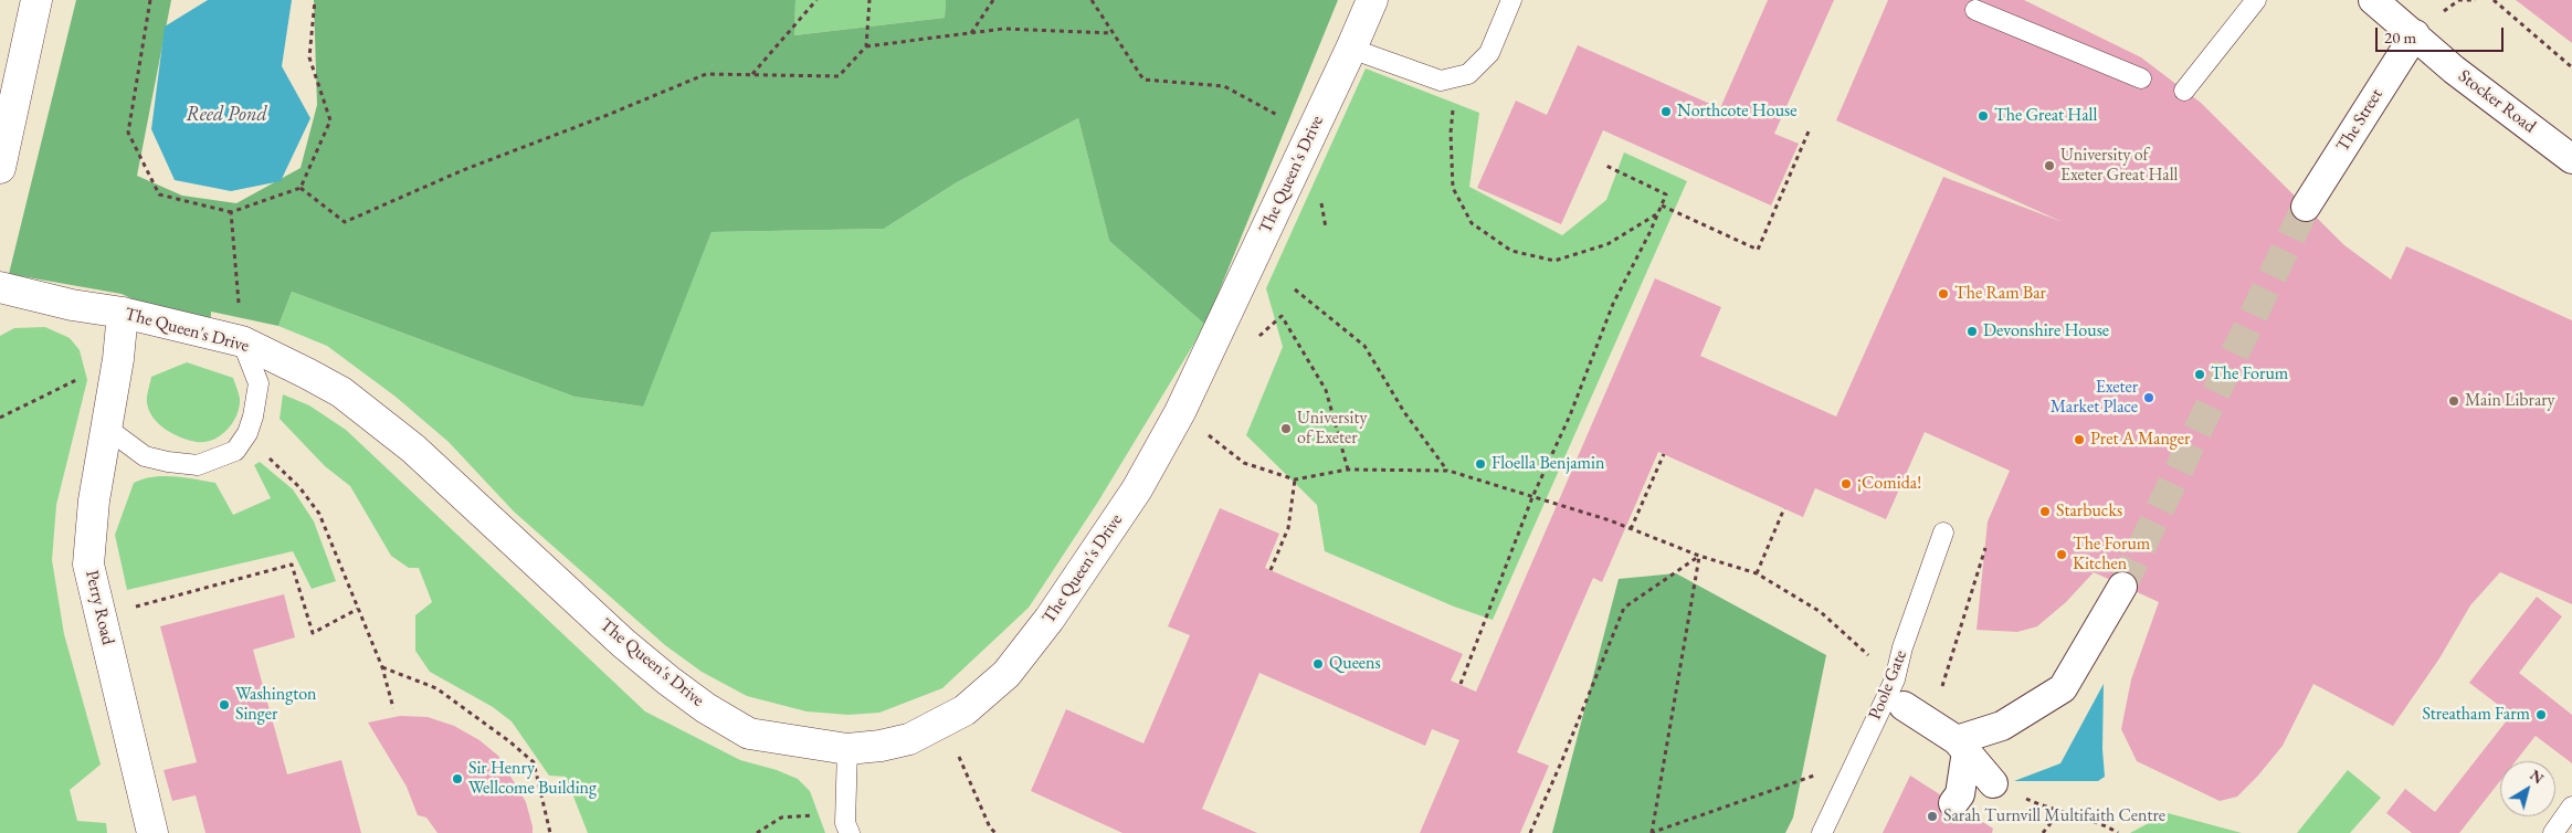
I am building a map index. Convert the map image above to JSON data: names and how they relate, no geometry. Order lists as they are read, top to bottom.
{
  "streets": {
    "street": [
      "Stocker Road",
      "The Street",
      "The Queen's Drive",
      "Perry Road"
    ],
    "lane": ["Poole Gate"]
  },
  "crossings": [
    ["Stocker Road", "The Street"],
    ["The Queen's Drive", "Perry Road"]
  ],
  "water": ["Reed Pond"],
  "places": [
    "Northcote House",
    "The Great Hall",
    "University of Exeter Great Hall",
    "The Ram Bar",
    "Devonshire House",
    "The Forum",
    "Exeter Market Place",
    "Main Library",
    "University of Exeter",
    "Pret A Manger",
    "Floella Benjamin",
    "¡Comida!",
    "Starbucks",
    "The Forum Kitchen",
    "Queens",
    "Washington Singer",
    "Streatham Farm",
    "Sir Henry Wellcome Building",
    "Sarah Turnvill Multifaith Centre"
  ],
  "scale_bar": "20 m",
  "north": "top right"
}
